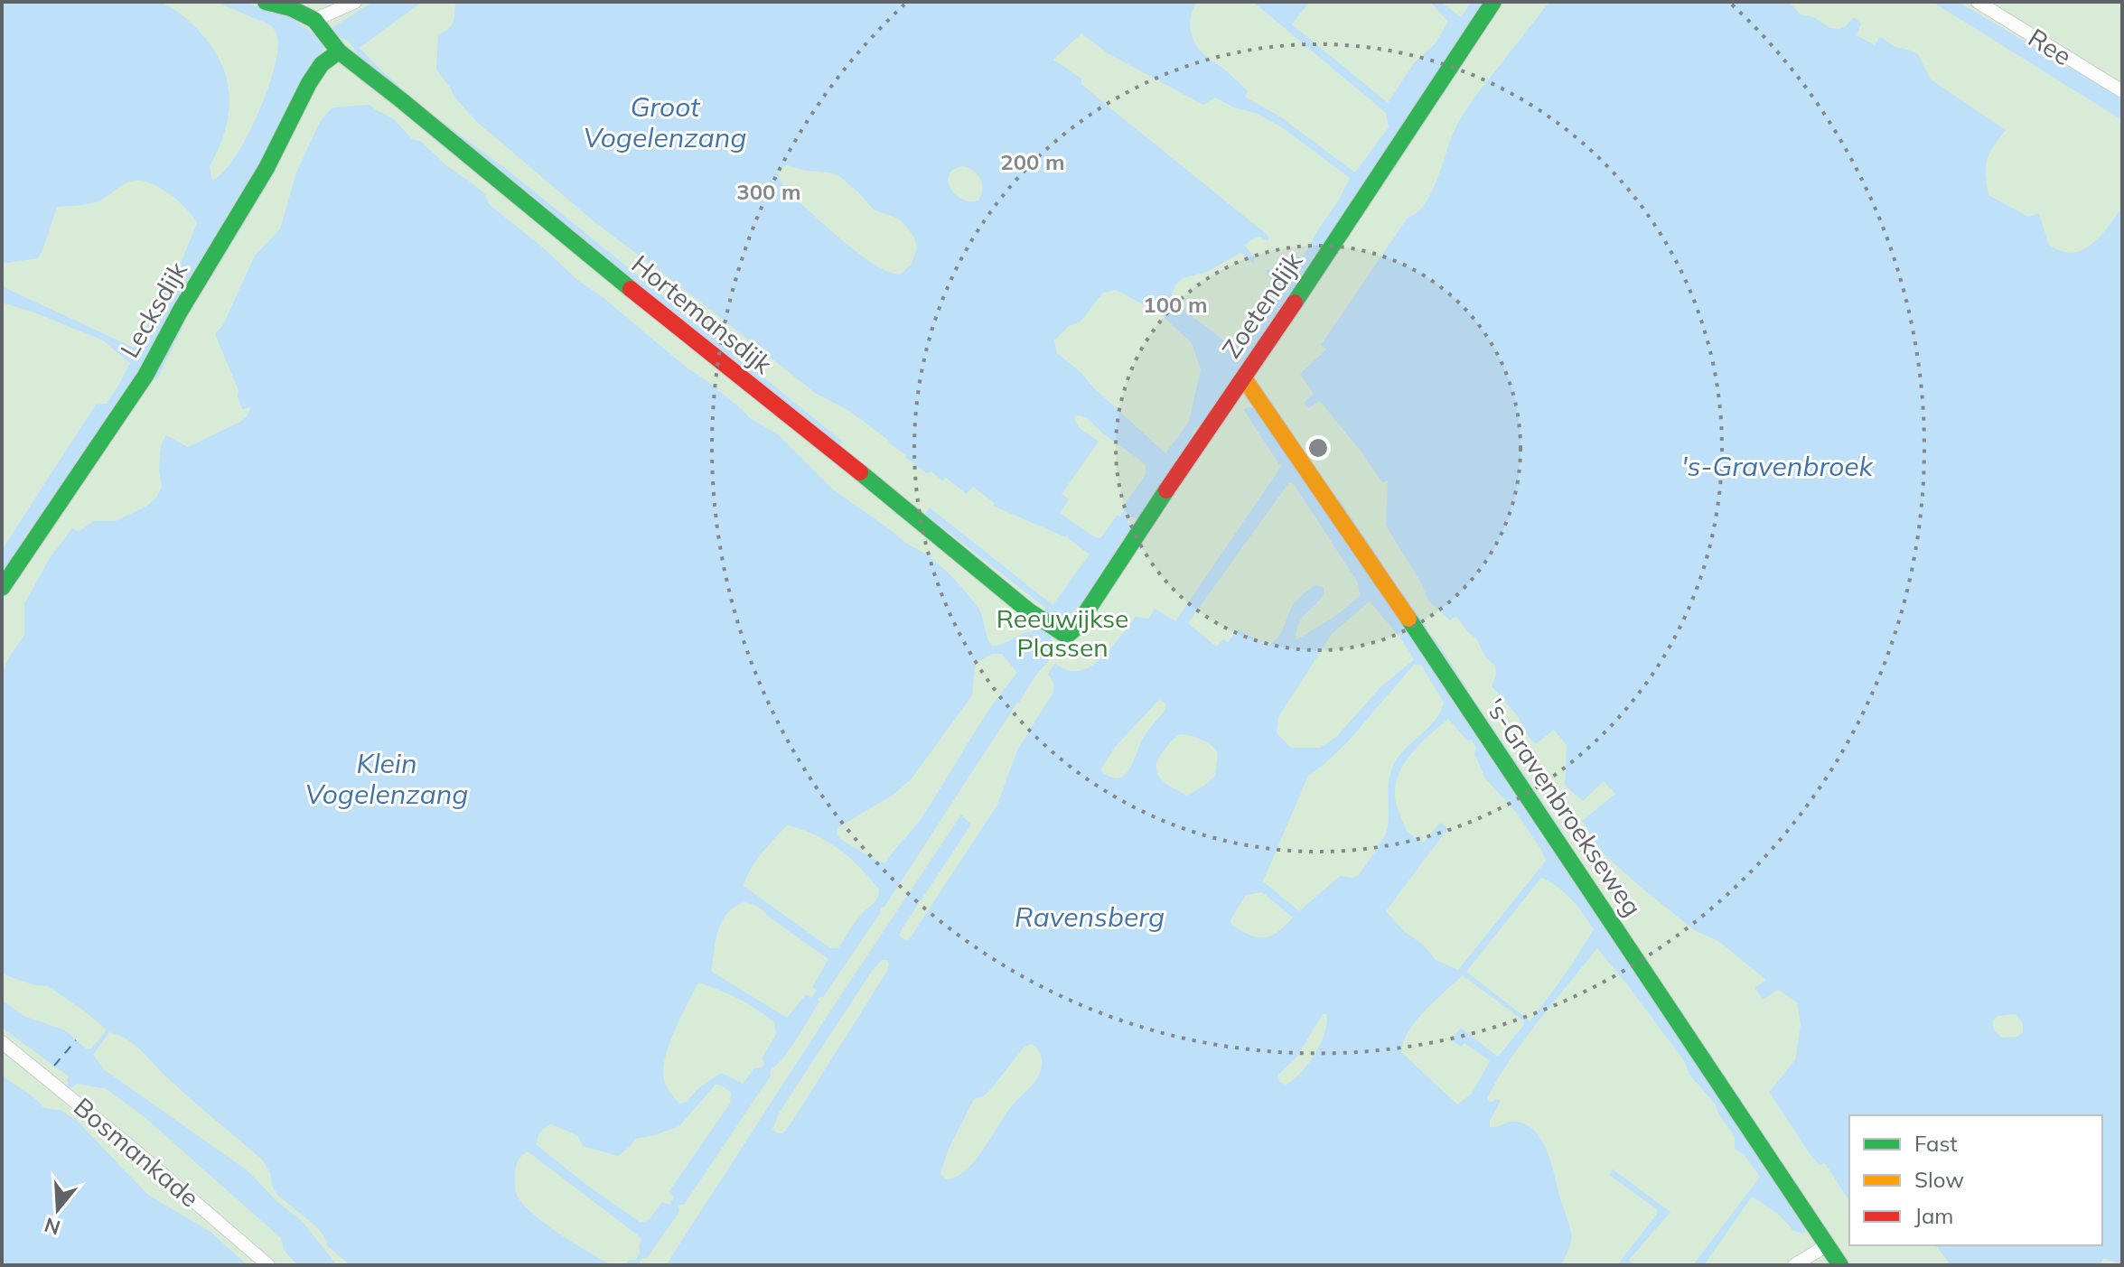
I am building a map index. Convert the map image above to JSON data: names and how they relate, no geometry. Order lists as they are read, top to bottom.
{
  "streets": {
    "street": [
      "Ree",
      "Zoetendijk",
      "Lecksdijk",
      "Hortemansdijk",
      "'s-Gravenbroekseweg",
      "Bosmankade"
    ]
  },
  "crossings": [
    ["Zoetendijk", "Hortemansdijk"],
    ["Zoetendijk", "'s-Gravenbroekseweg"],
    ["Lecksdijk", "Hortemansdijk"]
  ],
  "water": [
    "Groot Vogelenzang",
    "'s-Gravenbroek",
    "Klein Vogelenzang",
    "Ravensberg"
  ],
  "parks": ["Reeuwijkse Plassen"],
  "legend": ["Fast", "Slow", "Jam"],
  "north": "bottom",
  "rings": ["200 m", "300 m", "100 m"]
}
